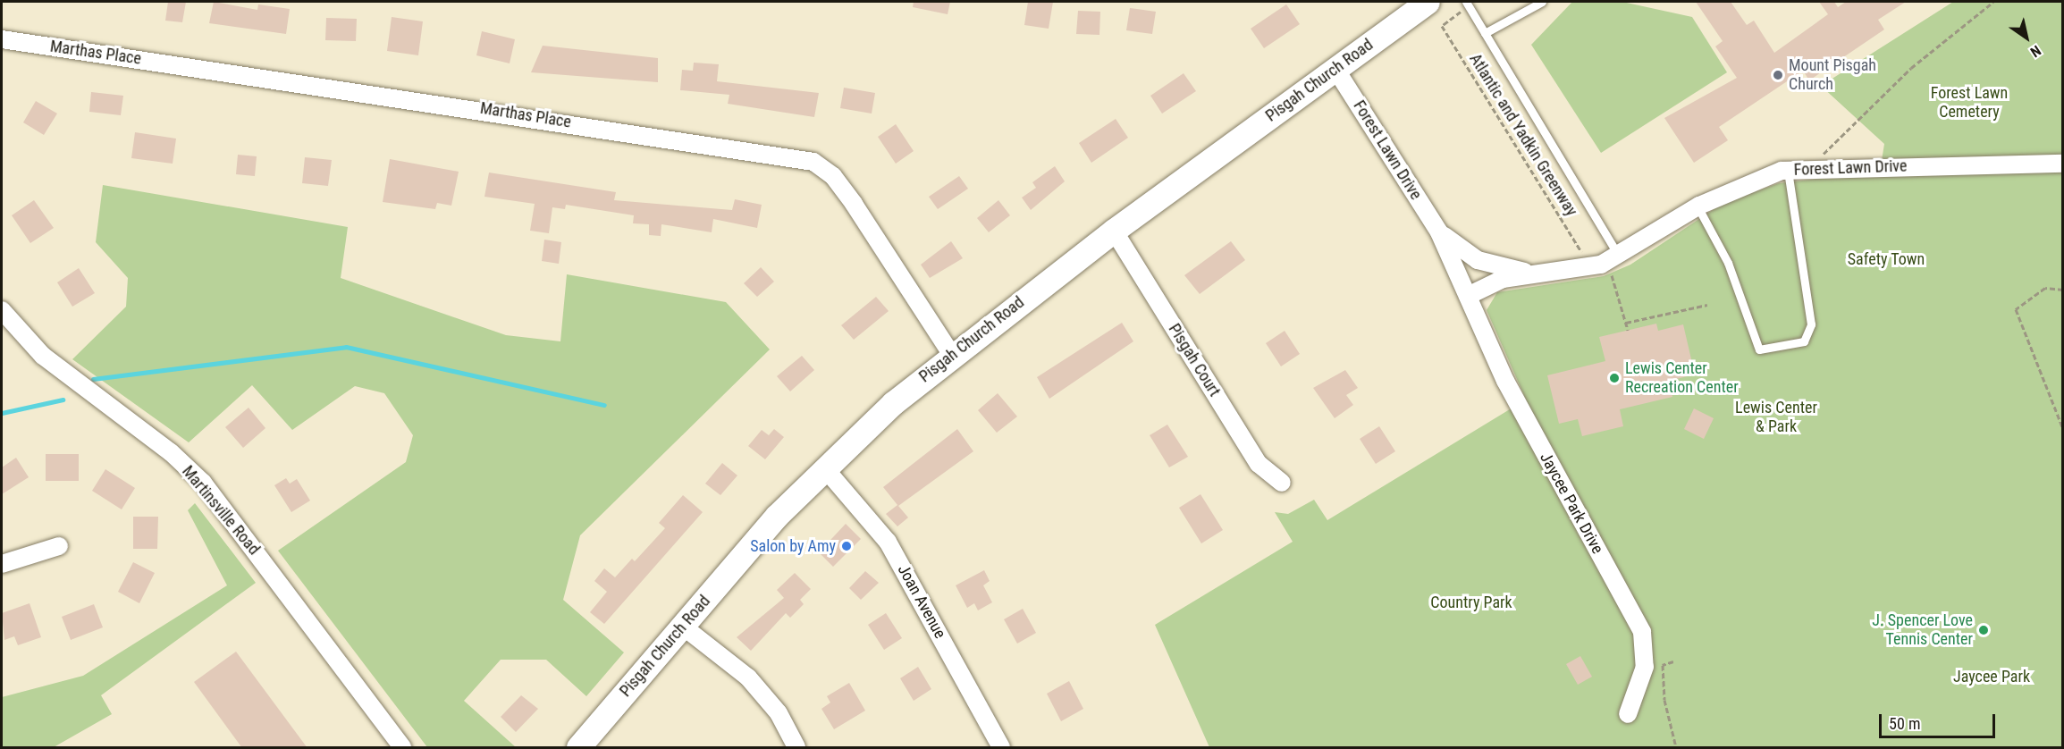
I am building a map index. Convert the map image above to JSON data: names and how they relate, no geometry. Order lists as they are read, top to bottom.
{
  "streets": {
    "main road": ["Pisgah Church Road"],
    "street": [
      "Marthas Place",
      "Forest Lawn Drive",
      "Pisgah Court",
      "Jaycee Park Drive",
      "Martinsville Road",
      "Joan Avenue"
    ],
    "path": ["Atlantic and Yadkin Greenway"]
  },
  "crossings": [
    ["Marthas Place", "Pisgah Church Road"],
    ["Pisgah Church Road", "Forest Lawn Drive"],
    ["Pisgah Church Road", "Pisgah Court"],
    ["Pisgah Church Road", "Joan Avenue"],
    ["Forest Lawn Drive", "Jaycee Park Drive"]
  ],
  "parks": [
    "Forest Lawn Cemetery",
    "Safety Town",
    "Lewis Center & Park",
    "Country Park",
    "Jaycee Park"
  ],
  "places": [
    "Mount Pisgah Church",
    "Lewis Center Recreation Center",
    "Salon by Amy",
    "J. Spencer Love Tennis Center"
  ],
  "scale_bar": "50 m",
  "north": "bottom right"
}
